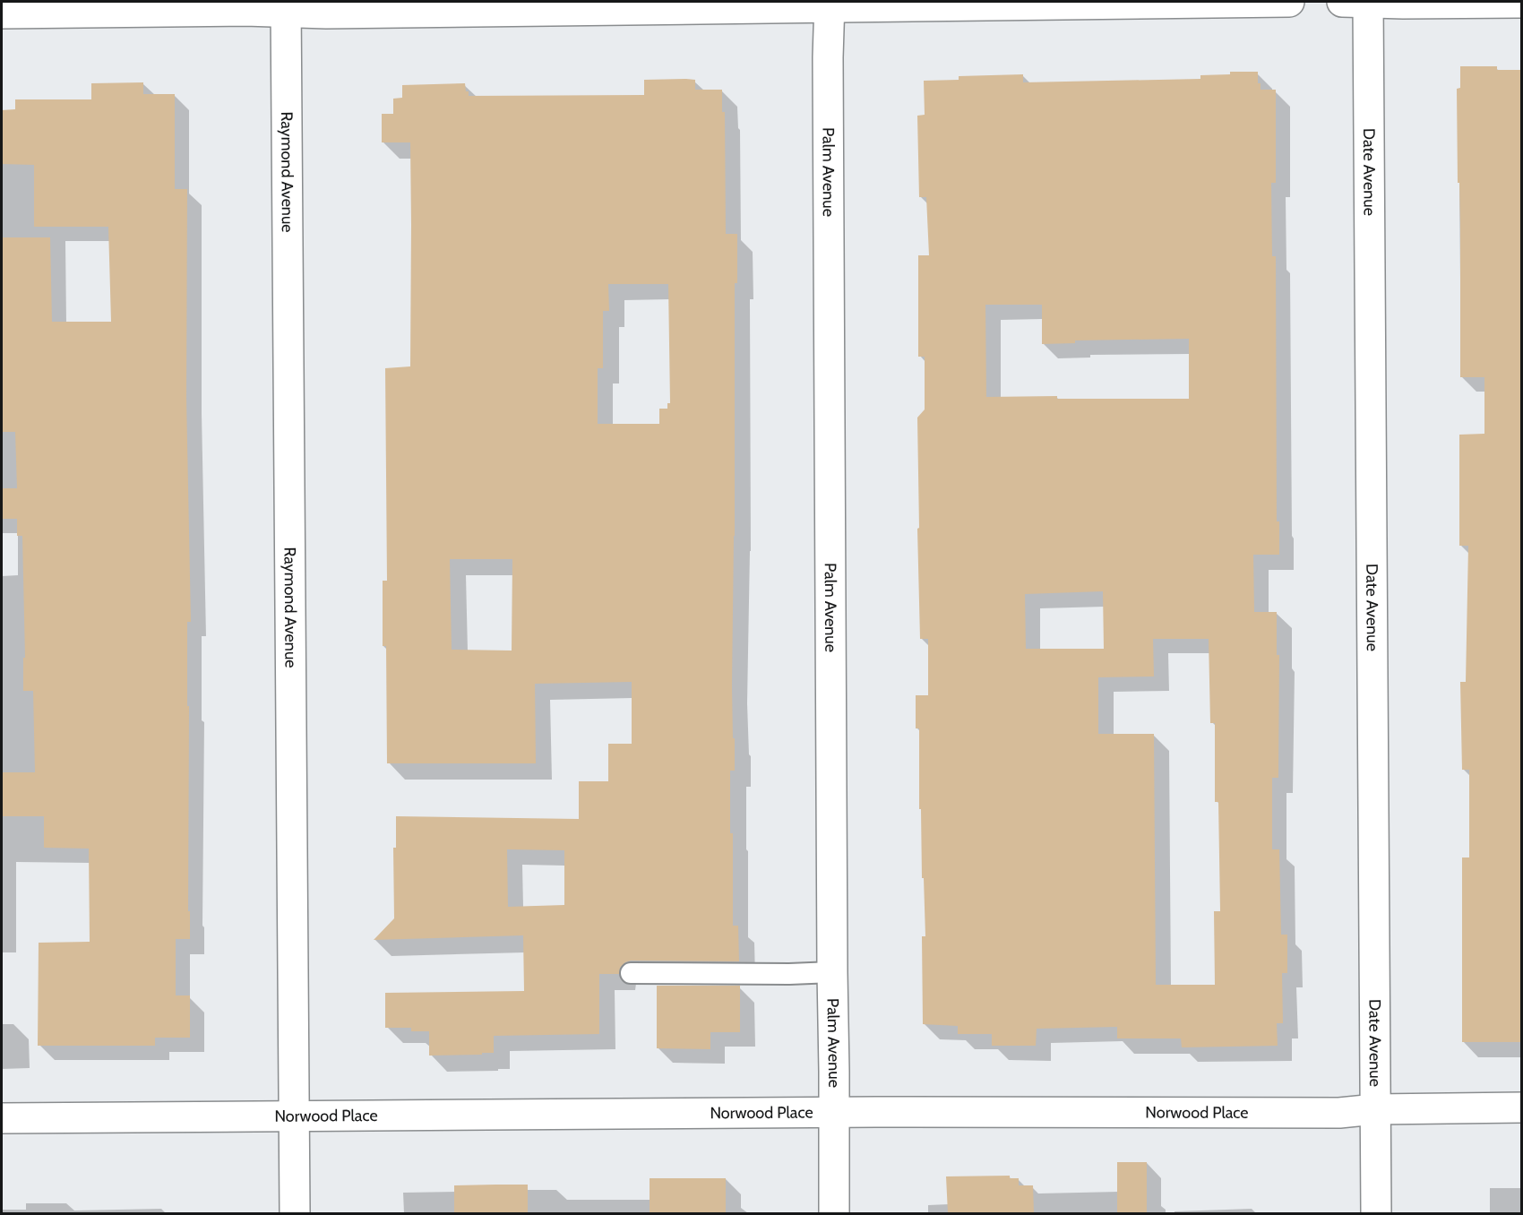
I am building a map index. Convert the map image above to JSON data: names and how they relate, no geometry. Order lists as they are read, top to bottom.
{
  "streets": {
    "street": [
      "Raymond Avenue",
      "Palm Avenue",
      "Date Avenue",
      "Norwood Place"
    ]
  },
  "crossings": [
    ["Raymond Avenue", "Norwood Place"],
    ["Palm Avenue", "Norwood Place"],
    ["Date Avenue", "Norwood Place"]
  ]
}
